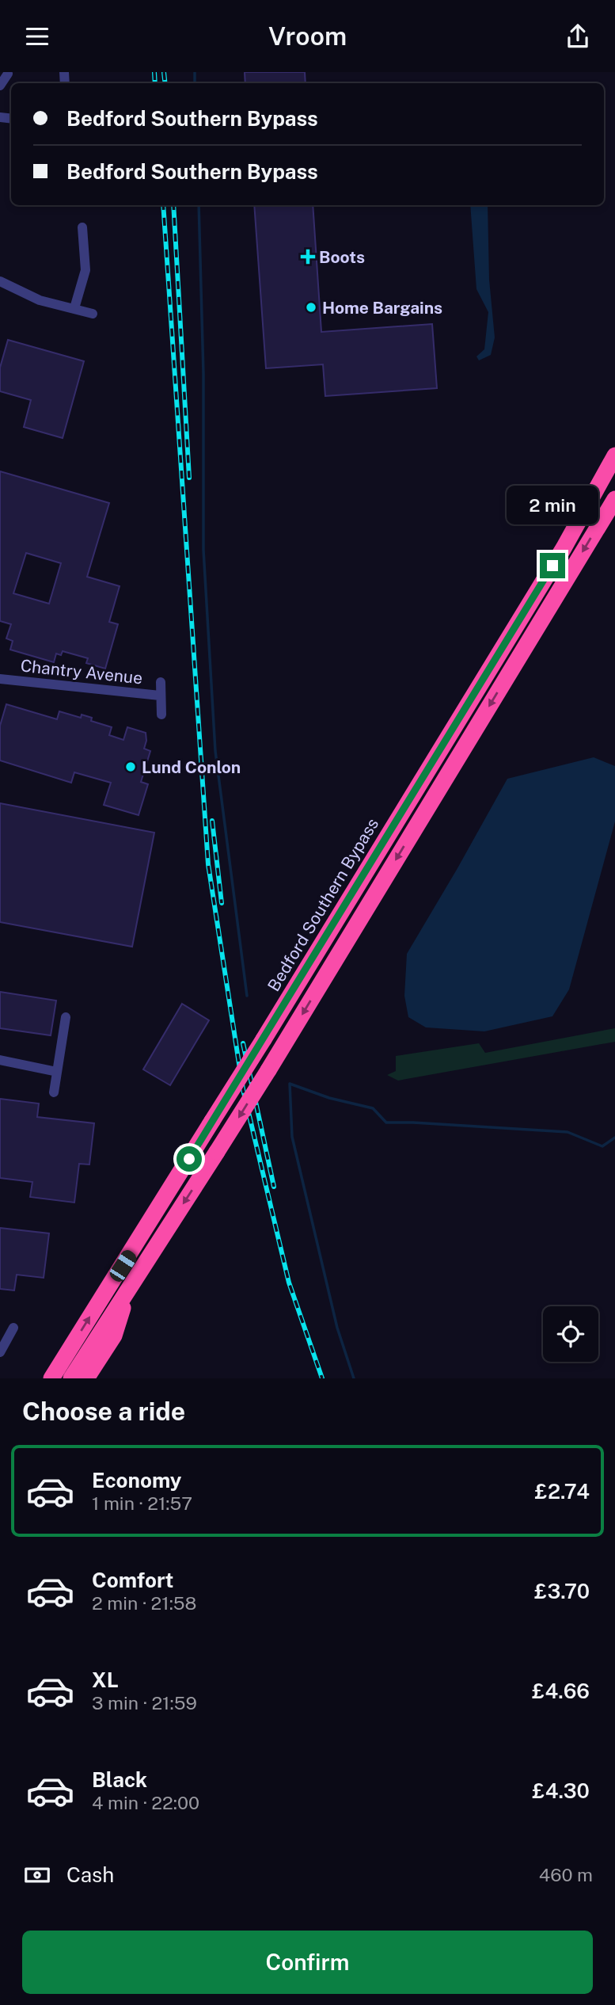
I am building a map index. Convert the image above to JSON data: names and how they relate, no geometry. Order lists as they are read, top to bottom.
{
  "streets": {
    "highway": ["Bedford Southern Bypass"],
    "street": ["Chantry Avenue"]
  },
  "places": {
    "health": ["Boots"],
    "other": ["Home Bargains", "Lund Conlon"]
  },
  "page": {
    "header": "Vroom",
    "banner": ["Bedford Southern Bypass", "Bedford Southern Bypass"],
    "bubble": "2 min",
    "heading": "Choose a ride",
    "list": [
      {
        "name": "Economy",
        "note": "1 min · 21:57",
        "value": "£2.74"
      },
      {
        "name": "Comfort",
        "note": "2 min · 21:58",
        "value": "£3.70"
      },
      {
        "name": "XL",
        "note": "3 min · 21:59",
        "value": "£4.66"
      },
      {
        "name": "Black",
        "note": "4 min · 22:00",
        "value": "£4.30"
      }
    ],
    "pay": ["Cash", "460 m"],
    "buttons": "Confirm"
  }
}
